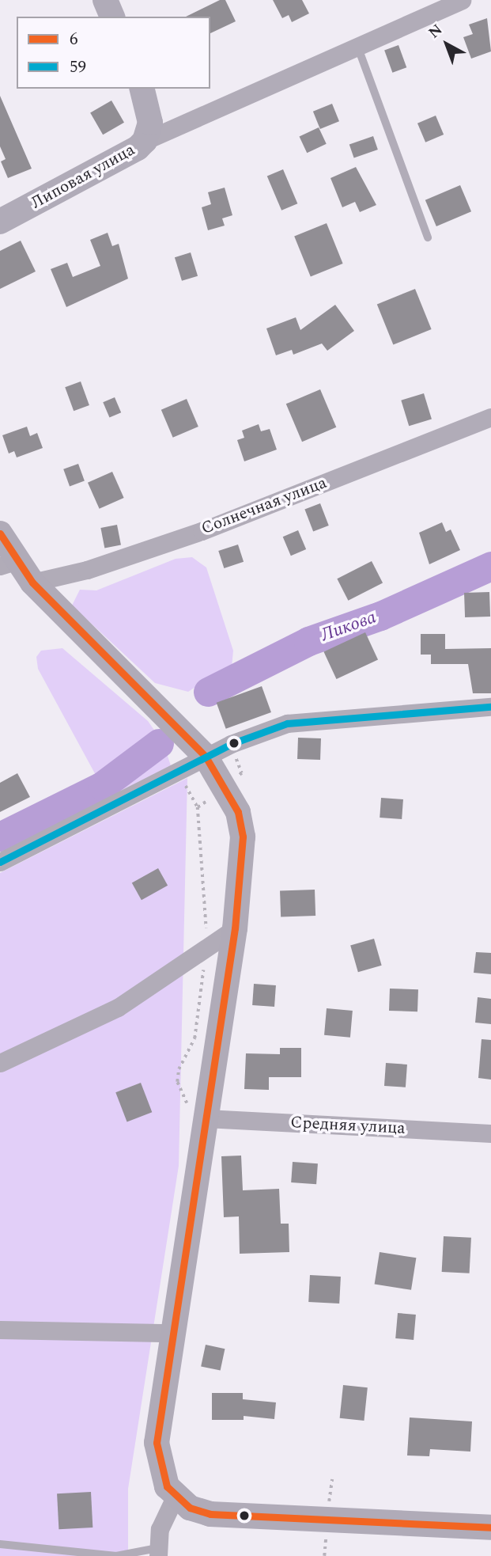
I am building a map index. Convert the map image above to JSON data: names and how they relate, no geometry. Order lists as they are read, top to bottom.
{
  "streets": {
    "street": ["Липовая улица", "Солнечная улица", "Средняя улица"]
  },
  "water": ["Ликова"],
  "lines": ["transit line 6", "transit line 59"],
  "legend": ["6", "59"],
  "north": "top left"
}
